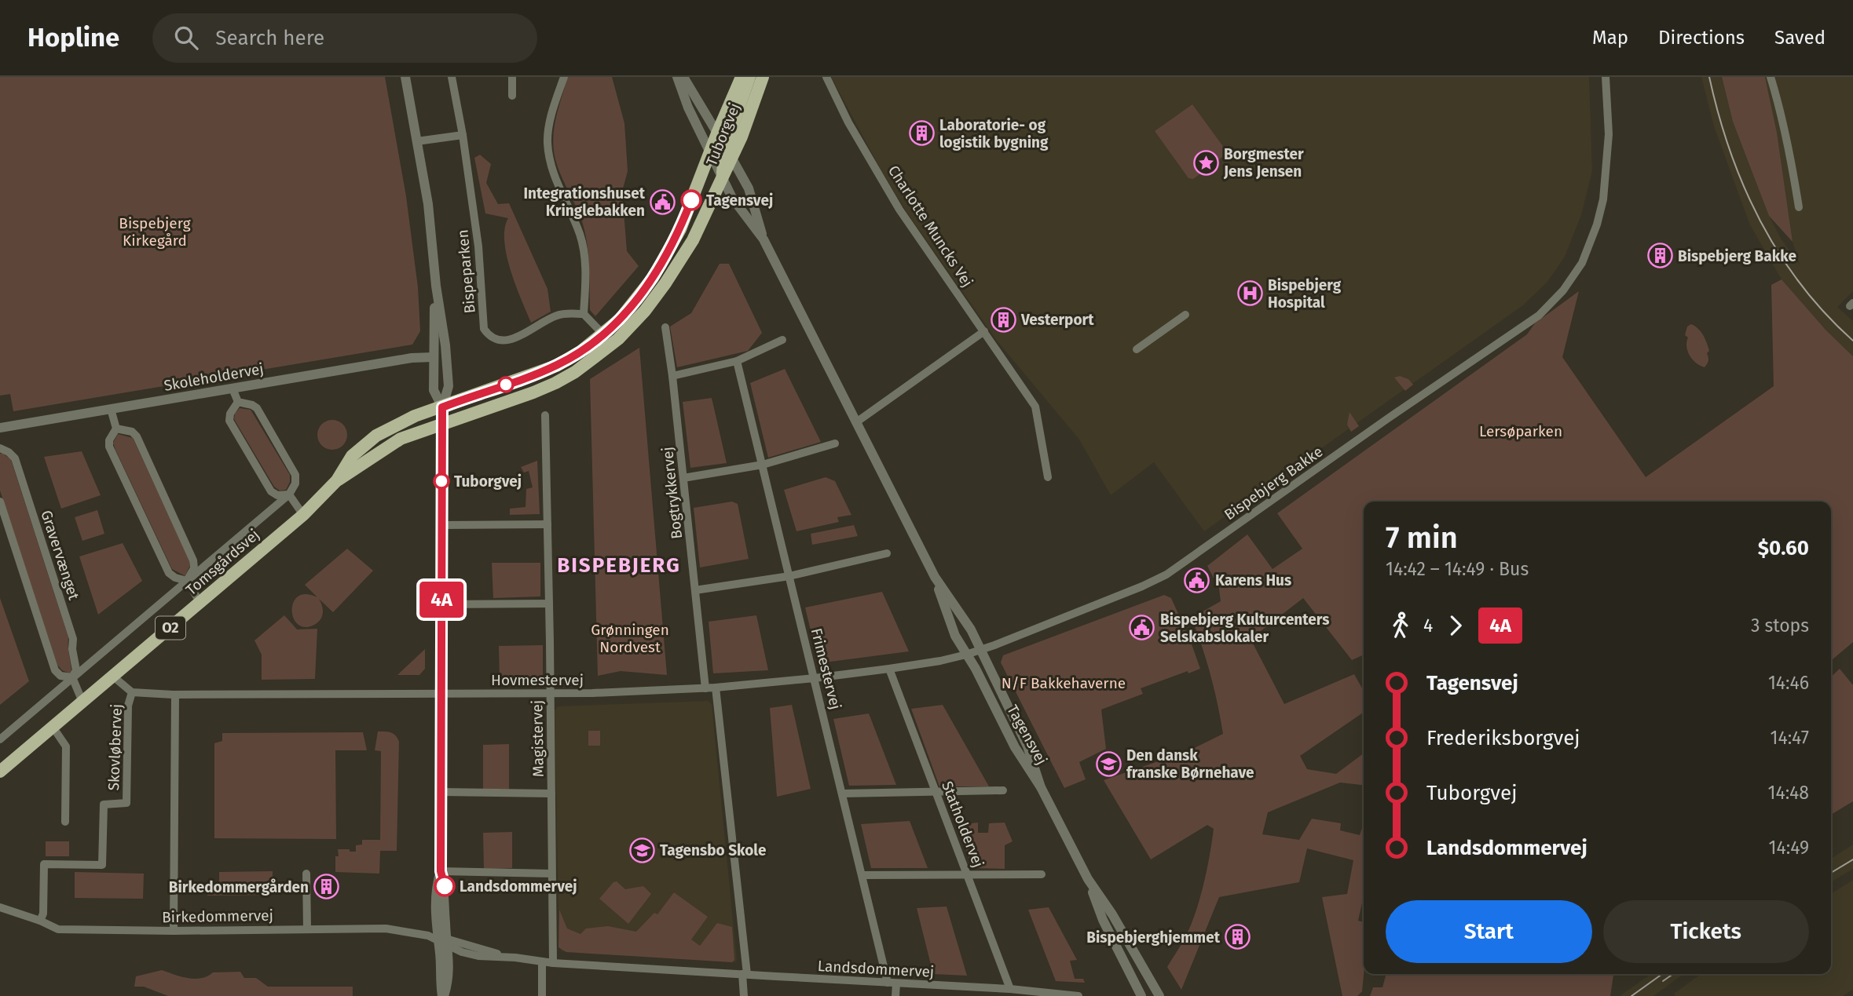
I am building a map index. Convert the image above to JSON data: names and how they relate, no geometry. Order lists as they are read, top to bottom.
{
  "streets": {
    "main road": ["Tuborgvej", "Tomsgårdsvej", "O2"],
    "street": [
      "Charlotte Muncks Vej",
      "Bispeparken",
      "Skoleholdervej",
      "Bispebjerg Bakke",
      "Bogtrykkervej",
      "Gravervænget",
      "Frimestervej",
      "Hovmestervej",
      "Tagensvej",
      "Magistervej",
      "Skovløbervej",
      "Statholdervej",
      "Birkedommervej",
      "Landsdommervej"
    ]
  },
  "crossings": [
    ["Tuborgvej", "Tomsgårdsvej"],
    ["Tuborgvej", "Tagensvej"],
    ["Bispebjerg Bakke", "Hovmestervej"],
    ["Bispebjerg Bakke", "Tagensvej"],
    ["Bogtrykkervej", "Hovmestervej"],
    ["Gravervænget", "Tomsgårdsvej"],
    ["Frimestervej", "Hovmestervej"],
    ["Frimestervej", "Landsdommervej"],
    ["Hovmestervej", "Tagensvej"],
    ["Hovmestervej", "Magistervej"],
    ["Hovmestervej", "Skovløbervej"],
    ["Hovmestervej", "Statholdervej"],
    ["Magistervej", "Landsdommervej"],
    ["Skovløbervej", "Birkedommervej"],
    ["Statholdervej", "Landsdommervej"],
    ["Birkedommervej", "Landsdommervej"]
  ],
  "districts": ["BISPEBJERG"],
  "parks": [
    "Bispebjerg Kirkegård",
    "Lersøparken",
    "Grønningen Nordvest",
    "N/F Bakkehaverne"
  ],
  "places": {
    "building": [
      "Laboratorie- og logistik bygning",
      "Bispebjerg Bakke",
      "Vesterport",
      "Birkedommergården",
      "Bispebjerghjemmet"
    ],
    "place": ["Borgmester Jens Jensen"],
    "other": ["Tagensvej", "Tuborgvej", "Landsdommervej"],
    "public building": ["Integrationshuset Kringlebakken", "Karens Hus", "Bispebjerg Kulturcenters Selskabslokaler"],
    "hospital": ["Bispebjerg Hospital"],
    "school or university": ["Den dansk franske Børnehave", "Tagensbo Skole"]
  },
  "lines": ["bus line 4A"],
  "page": {
    "header": "Hopline",
    "search": "Search here",
    "nav": ["Map", "Directions", "Saved"],
    "on_map": "4A",
    "heading": ["7 min", "14:42 – 14:49 · Bus", "$0.60"],
    "legs": ["4", "4A", "3 stops"],
    "list": [
      {
        "name": "Tagensvej",
        "value": "14:46"
      },
      {
        "name": "Frederiksborgvej",
        "value": "14:47"
      },
      {
        "name": "Tuborgvej",
        "value": "14:48"
      },
      {
        "name": "Landsdommervej",
        "value": "14:49"
      }
    ],
    "buttons": ["Start", "Tickets"]
  }
}
